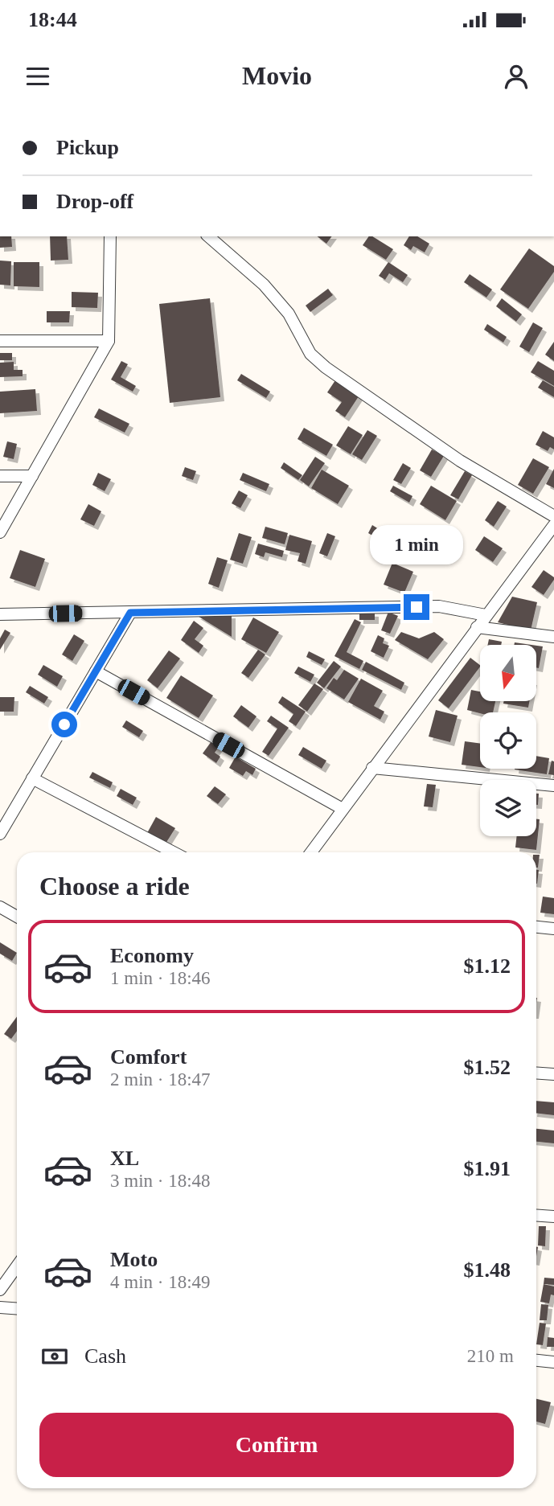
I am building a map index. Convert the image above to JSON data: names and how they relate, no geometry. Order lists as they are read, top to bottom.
{
  "north": "bottom",
  "page": {
    "status": "18:44",
    "header": "Movio",
    "banner": ["Pickup", "Drop-off"],
    "bubble": "1 min",
    "heading": "Choose a ride",
    "list": [
      {
        "name": "Economy",
        "note": "1 min · 18:46",
        "value": "$1.12"
      },
      {
        "name": "Comfort",
        "note": "2 min · 18:47",
        "value": "$1.52"
      },
      {
        "name": "XL",
        "note": "3 min · 18:48",
        "value": "$1.91"
      },
      {
        "name": "Moto",
        "note": "4 min · 18:49",
        "value": "$1.48"
      }
    ],
    "pay": ["Cash", "210 m"],
    "buttons": "Confirm"
  }
}
